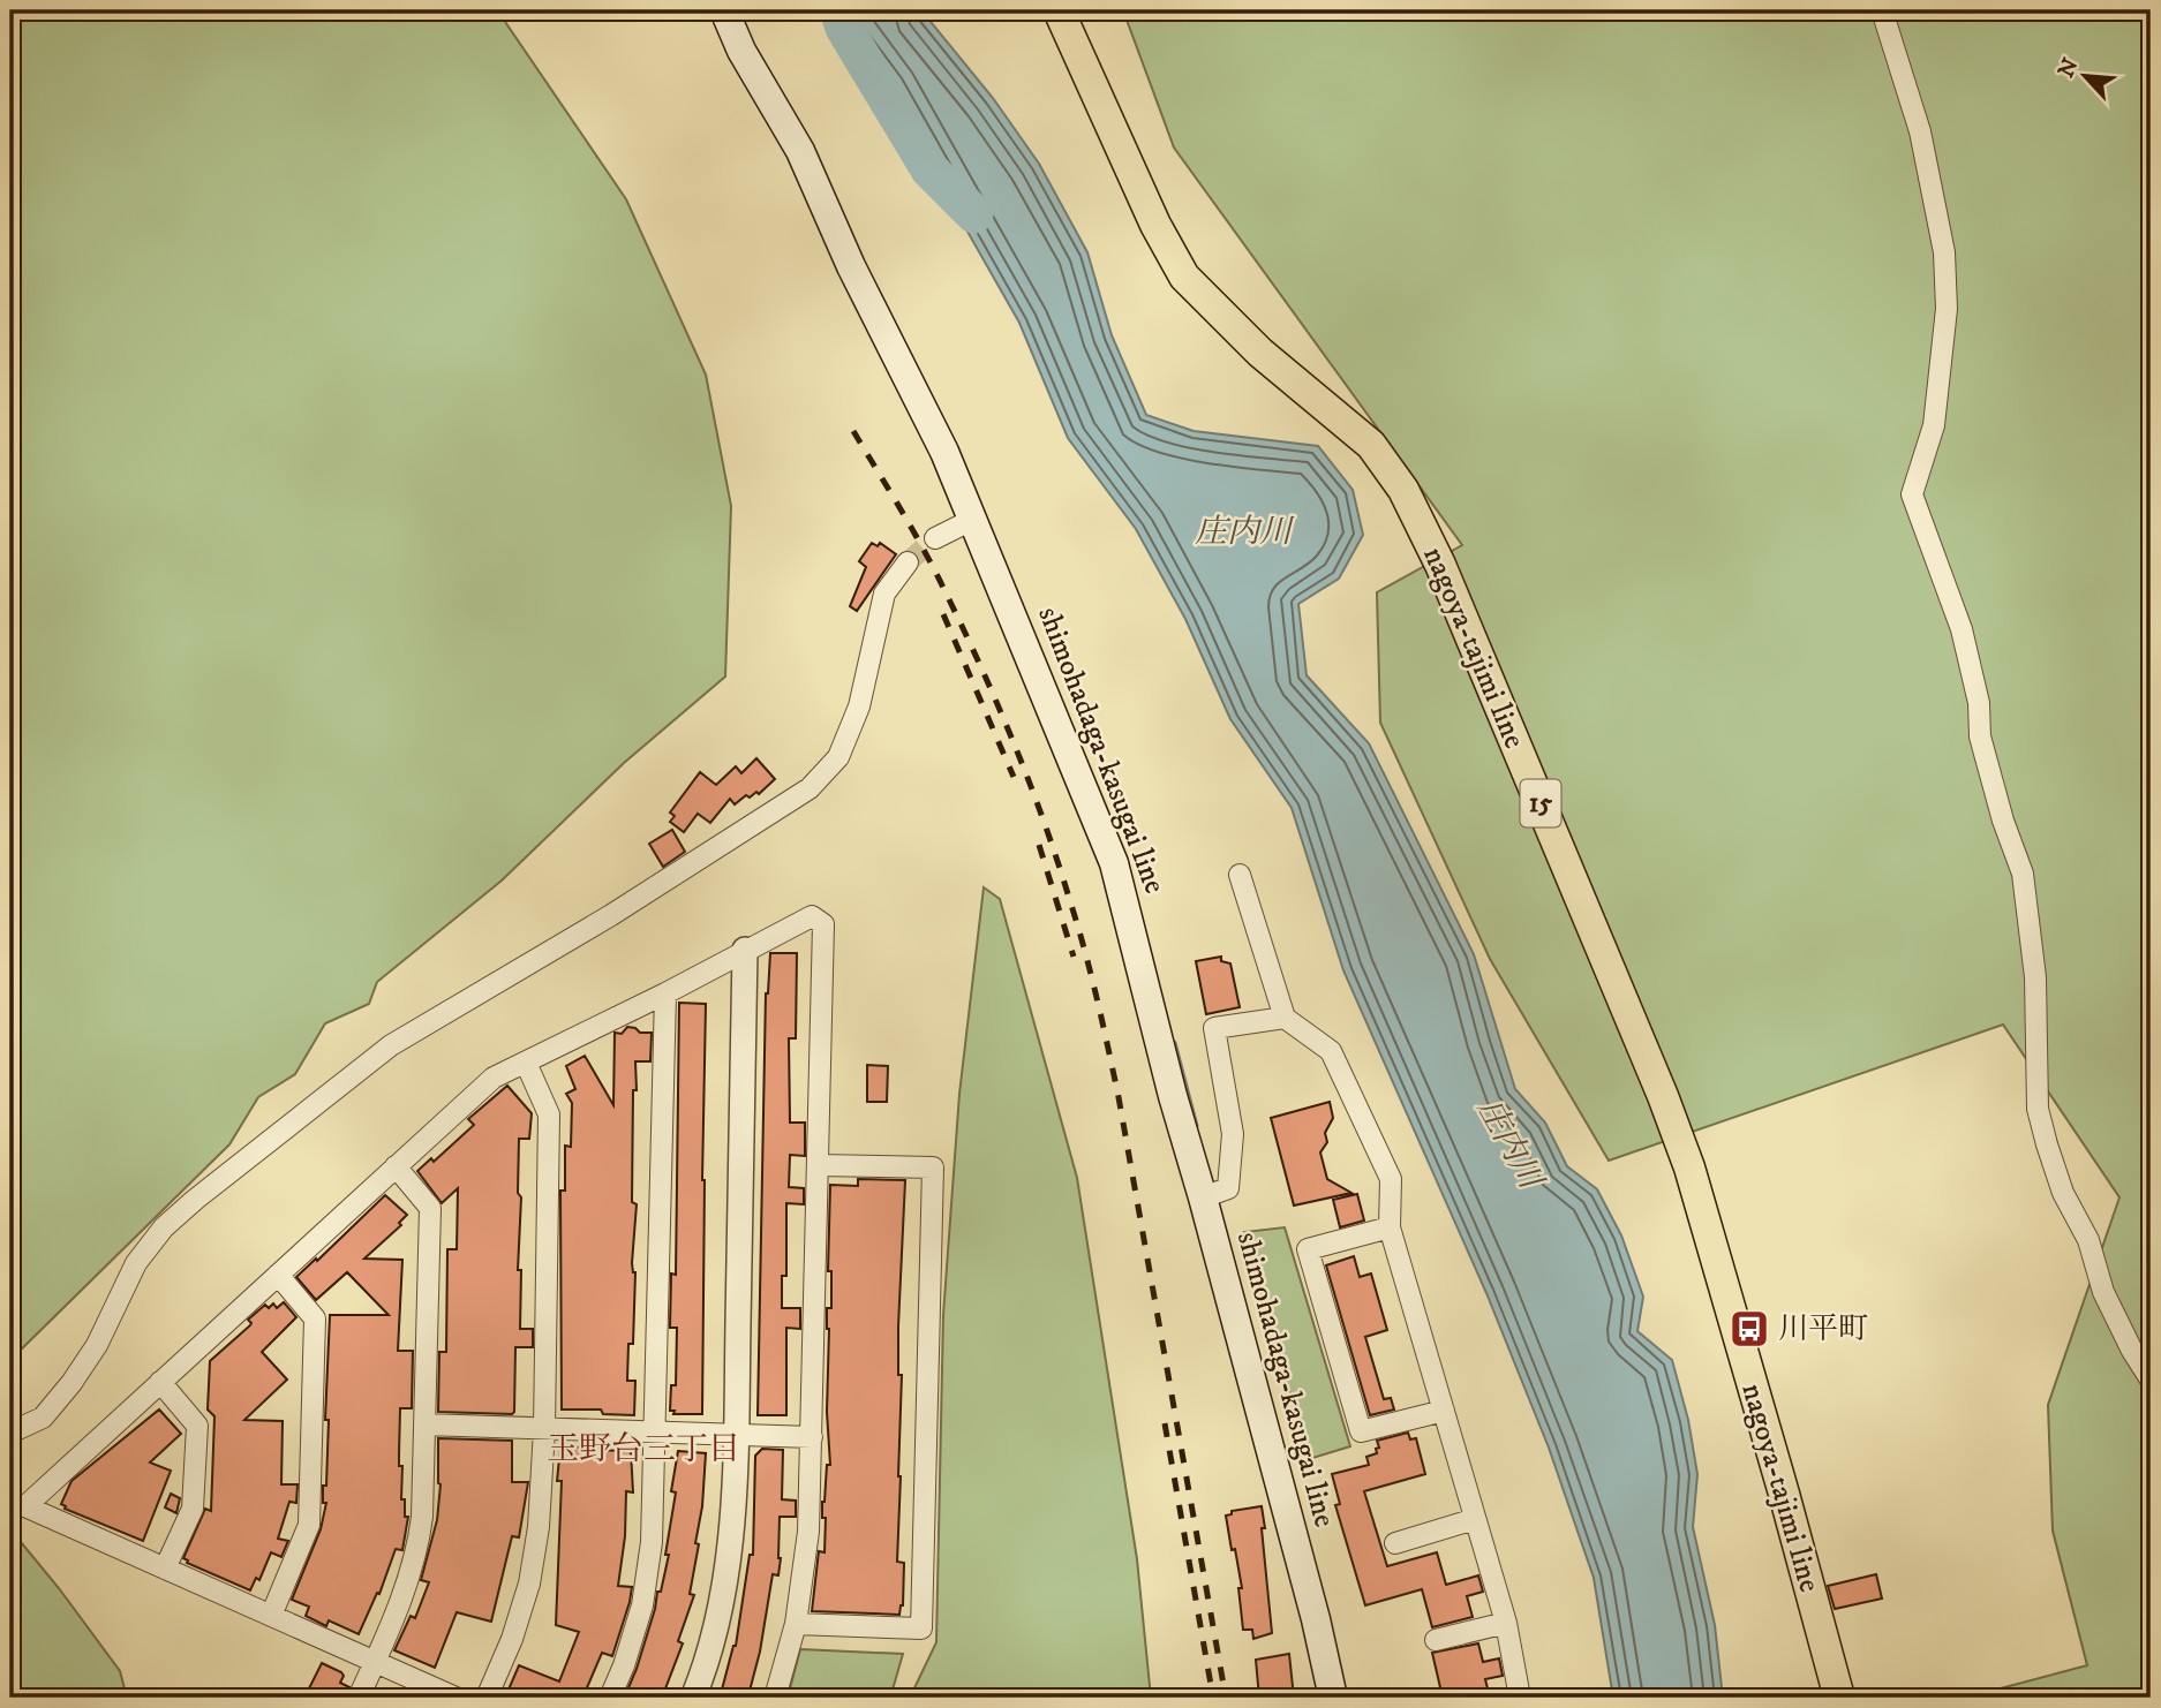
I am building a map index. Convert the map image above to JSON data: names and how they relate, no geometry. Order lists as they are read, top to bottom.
{
  "streets": {
    "main road": ["nagoya-tajimi line", "shimohadaga-kasugai line", "15"]
  },
  "districts": ["玉野台三丁目"],
  "water": ["庄内川"],
  "places": {
    "bus stop": ["川平町"]
  },
  "north": "top left"
}
